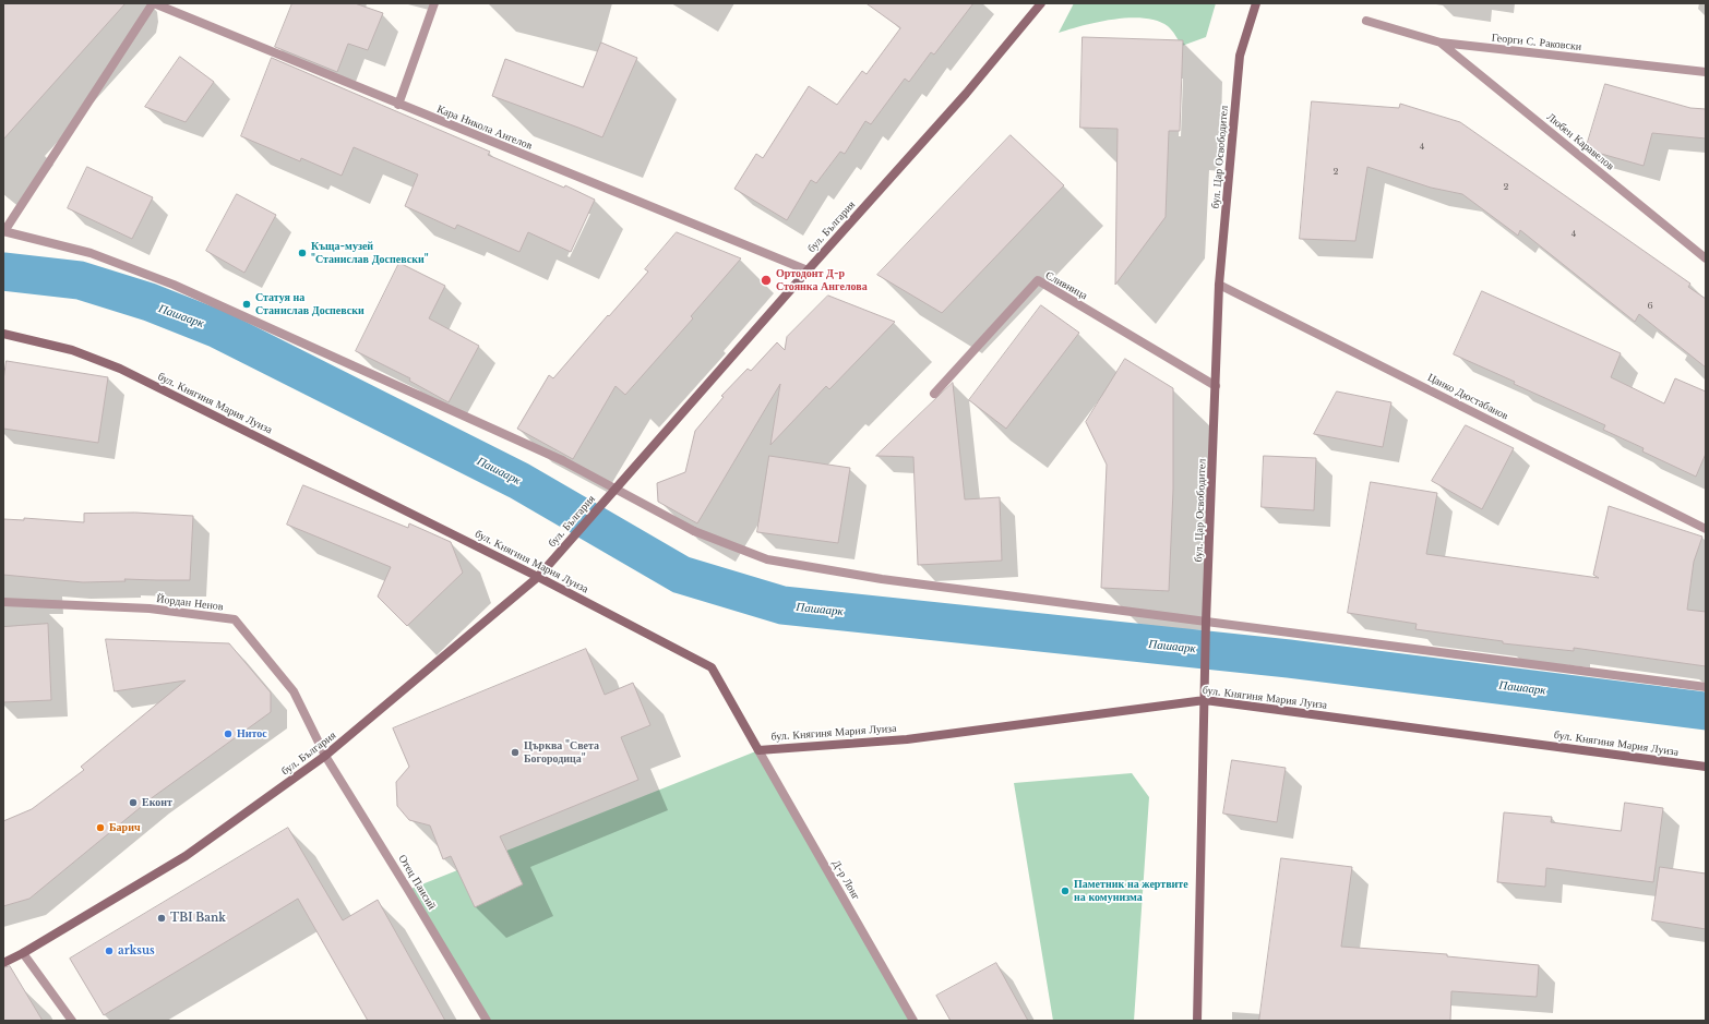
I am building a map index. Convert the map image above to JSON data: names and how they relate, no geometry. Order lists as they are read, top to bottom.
{
  "streets": {
    "street": [
      "Георги С. Раковски",
      "Кара Никола Ангелов",
      "Любен Каравелов",
      "бул. Цар Освободител",
      "бул. България",
      "Сливница",
      "Цанко Дюстабанов",
      "бул. Княгиня Мария Луиза",
      "Йордан Ненов",
      "Д-р Лонг",
      "Отец Паисий"
    ]
  },
  "crossings": [
    ["Георги С. Раковски", "Любен Каравелов"],
    ["Кара Никола Ангелов", "бул. България"],
    ["бул. Цар Освободител", "Сливница"],
    ["бул. Цар Освободител", "Цанко Дюстабанов"],
    ["бул. Цар Освободител", "бул. Княгиня Мария Луиза"],
    ["бул. България", "бул. Княгиня Мария Луиза"],
    ["бул. България", "Йордан Ненов"],
    ["бул. България", "Отец Паисий"],
    ["бул. Княгиня Мария Луиза", "Д-р Лонг"],
    ["Йордан Ненов", "Отец Паисий"]
  ],
  "water": ["Пашаарк"],
  "places": [
    "Къща-музей \"Станислав Доспевски\"",
    "Ортодонт Д-р Стоянка Ангелова",
    "Статуя на Станислав Доспевски",
    "Нитос",
    "Църква \"Света Богородица\"",
    "Еконт",
    "Барич",
    "Паметник на жертвите на комунизма",
    "TBI Bank",
    "arksus"
  ],
  "house_numbers": [
    "4",
    "2",
    "2",
    "4",
    "6"
  ]
}
